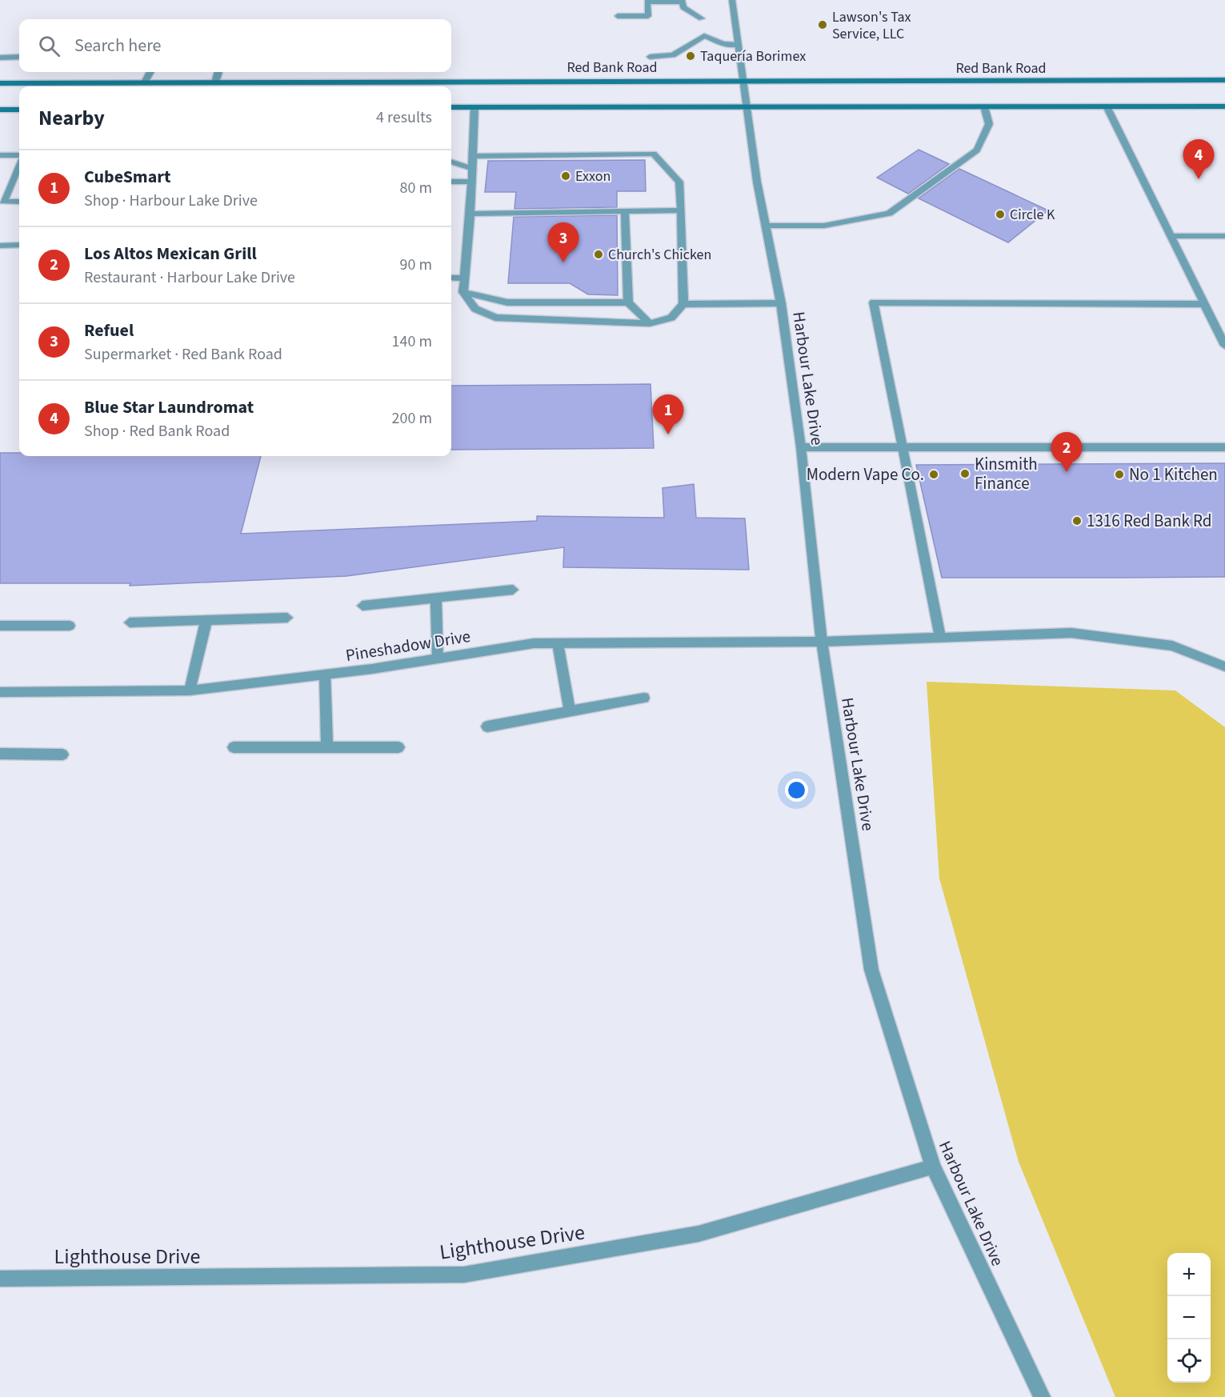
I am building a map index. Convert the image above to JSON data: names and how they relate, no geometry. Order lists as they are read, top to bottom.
{
  "streets": {
    "main road": ["Red Bank Road"],
    "street": ["Harbour Lake Drive", "Pineshadow Drive", "Lighthouse Drive"]
  },
  "crossings": [
    ["Red Bank Road", "Harbour Lake Drive"],
    ["Harbour Lake Drive", "Pineshadow Drive"],
    ["Harbour Lake Drive", "Lighthouse Drive"]
  ],
  "places": [
    "Lawson's Tax Service, LLC",
    "Taquería Borimex",
    "Exxon",
    "Circle K",
    "Church's Chicken",
    "Kinsmith Finance",
    "Modern Vape Co.",
    "No 1 Kitchen",
    "1316 Red Bank Rd"
  ],
  "page": {
    "search": "Search here",
    "heading": ["Nearby", "4 results"],
    "pins": [
      "4",
      "3",
      "1",
      "2"
    ],
    "list": [
      {
        "mark": "1",
        "name": "CubeSmart",
        "note": "Shop · Harbour Lake Drive",
        "value": "80 m"
      },
      {
        "mark": "2",
        "name": "Los Altos Mexican Grill",
        "note": "Restaurant · Harbour Lake Drive",
        "value": "90 m"
      },
      {
        "mark": "3",
        "name": "Refuel",
        "note": "Supermarket · Red Bank Road",
        "value": "140 m"
      },
      {
        "mark": "4",
        "name": "Blue Star Laundromat",
        "note": "Shop · Red Bank Road",
        "value": "200 m"
      }
    ],
    "map_buttons": ["+", "−"]
  }
}
